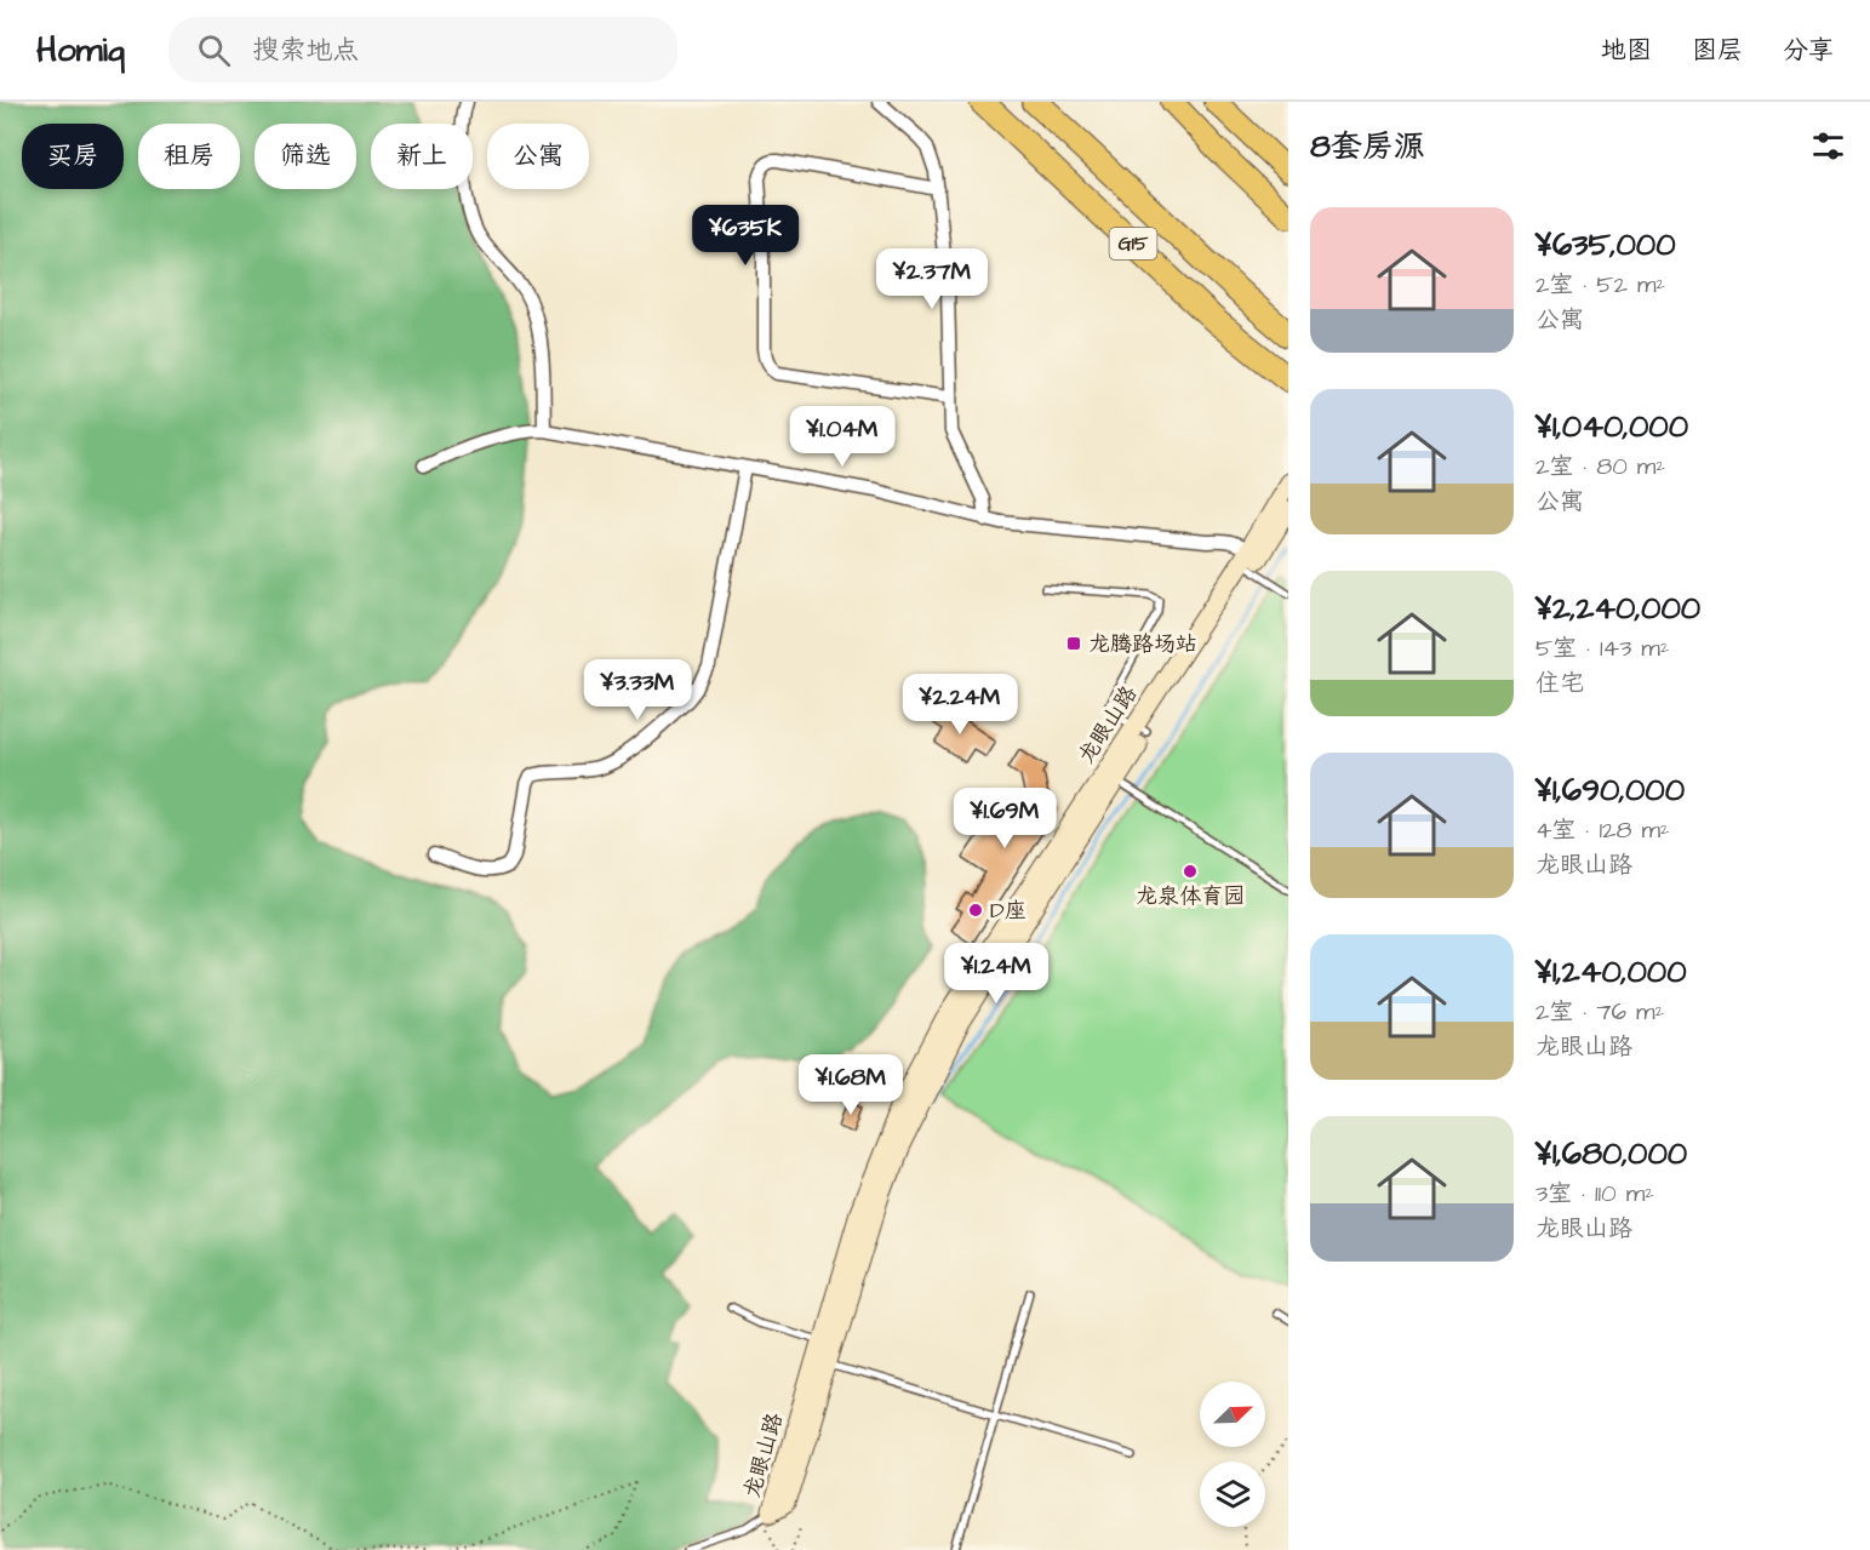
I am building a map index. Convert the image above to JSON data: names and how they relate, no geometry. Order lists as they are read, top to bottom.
{
  "streets": {
    "highway": ["G15"],
    "street": ["龙眼山路"]
  },
  "places": {
    "transit": ["龙腾路场站"],
    "other": ["龙泉体育园", "D座"]
  },
  "north": "top right",
  "page": {
    "header": "Homiq",
    "search": "搜索地点",
    "nav": ["地图", "图层", "分享"],
    "heading": "8套房源",
    "chip": [
      "买房",
      "租房",
      "筛选",
      "新上",
      "公寓"
    ],
    "list": [
      {
        "name": "¥635,000",
        "note": "2室 · 52 m² · 公寓"
      },
      {
        "name": "¥1,040,000",
        "note": "2室 · 80 m² · 公寓"
      },
      {
        "name": "¥2,240,000",
        "note": "5室 · 143 m² · 住宅"
      },
      {
        "name": "¥1,690,000",
        "note": "4室 · 128 m² · 龙眼山路"
      },
      {
        "name": "¥1,240,000",
        "note": "2室 · 76 m² · 龙眼山路"
      },
      {
        "name": "¥1,680,000",
        "note": "3室 · 110 m² · 龙眼山路"
      }
    ],
    "price": [
      "¥635K",
      "¥2.37M",
      "¥1.04M",
      "¥3.33M",
      "¥2.24M",
      "¥1.69M",
      "¥1.24M",
      "¥1.68M"
    ]
  }
}
